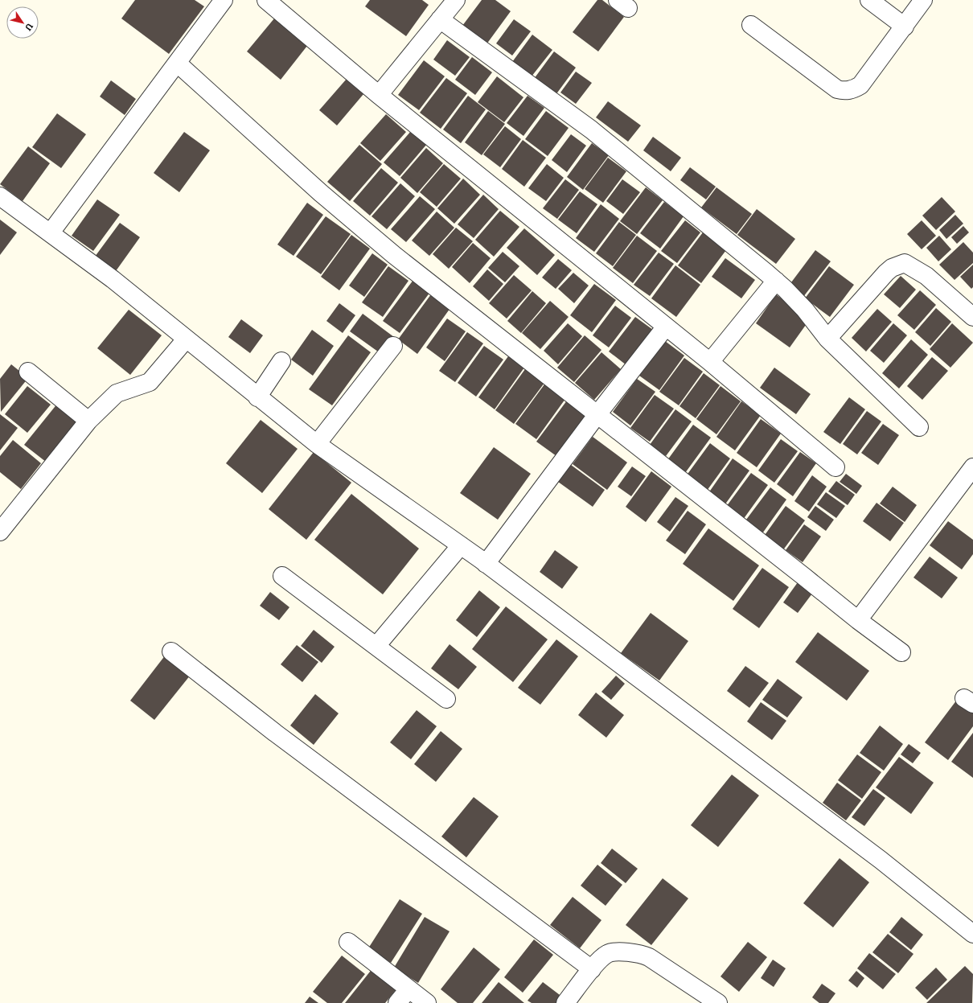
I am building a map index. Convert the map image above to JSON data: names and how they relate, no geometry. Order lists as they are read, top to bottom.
{
  "north": "bottom right"
}
